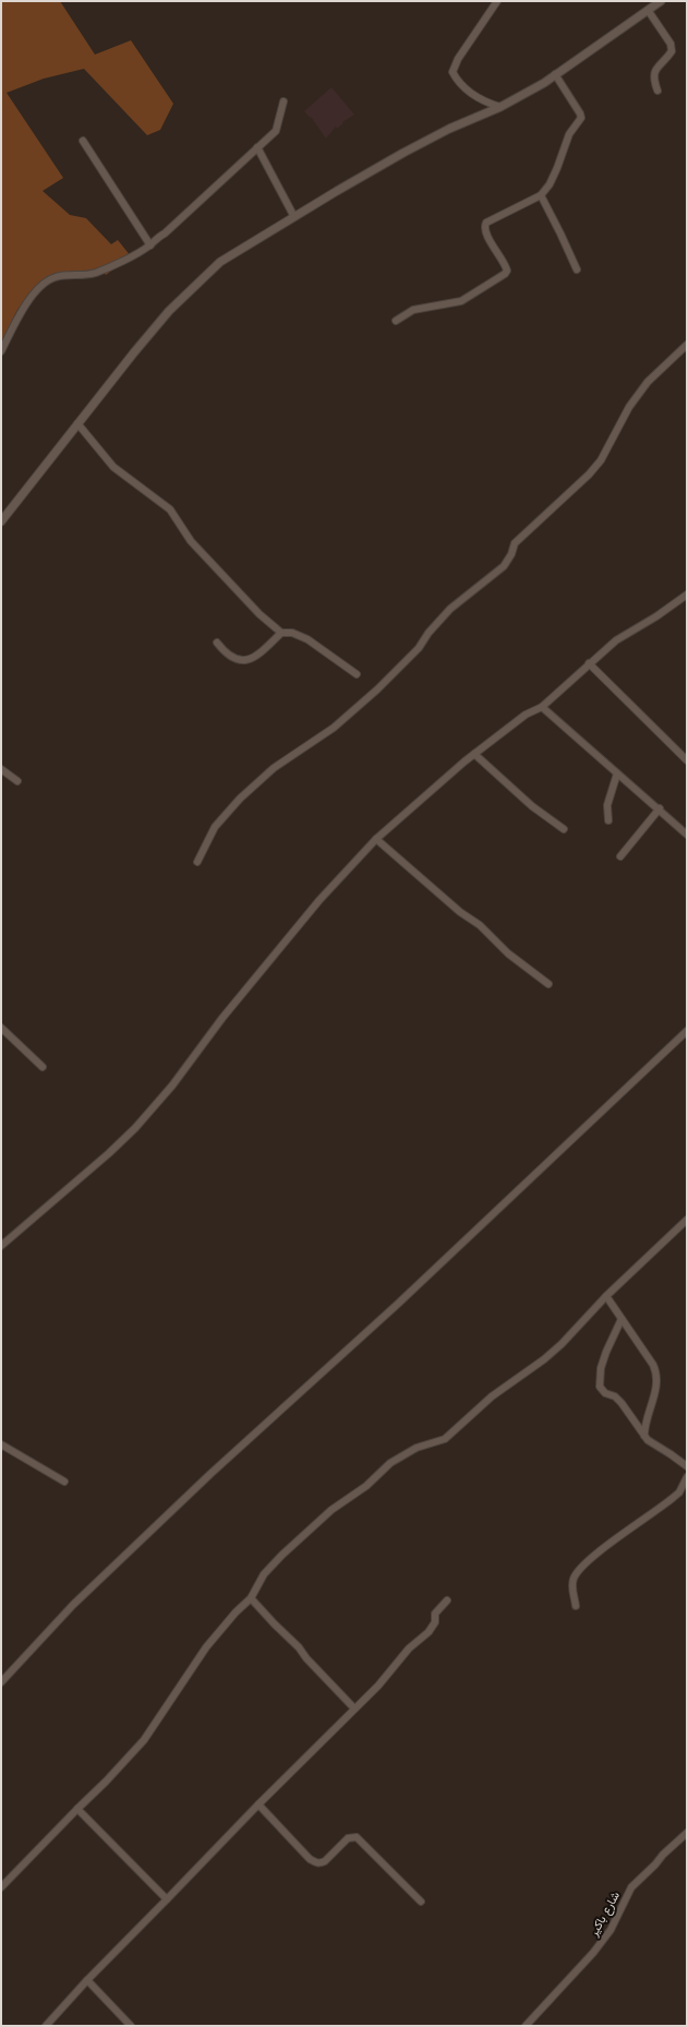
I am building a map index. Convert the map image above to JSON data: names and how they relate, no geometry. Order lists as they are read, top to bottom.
{
  "streets": {
    "street": ["شارع باكير"]
  }
}
